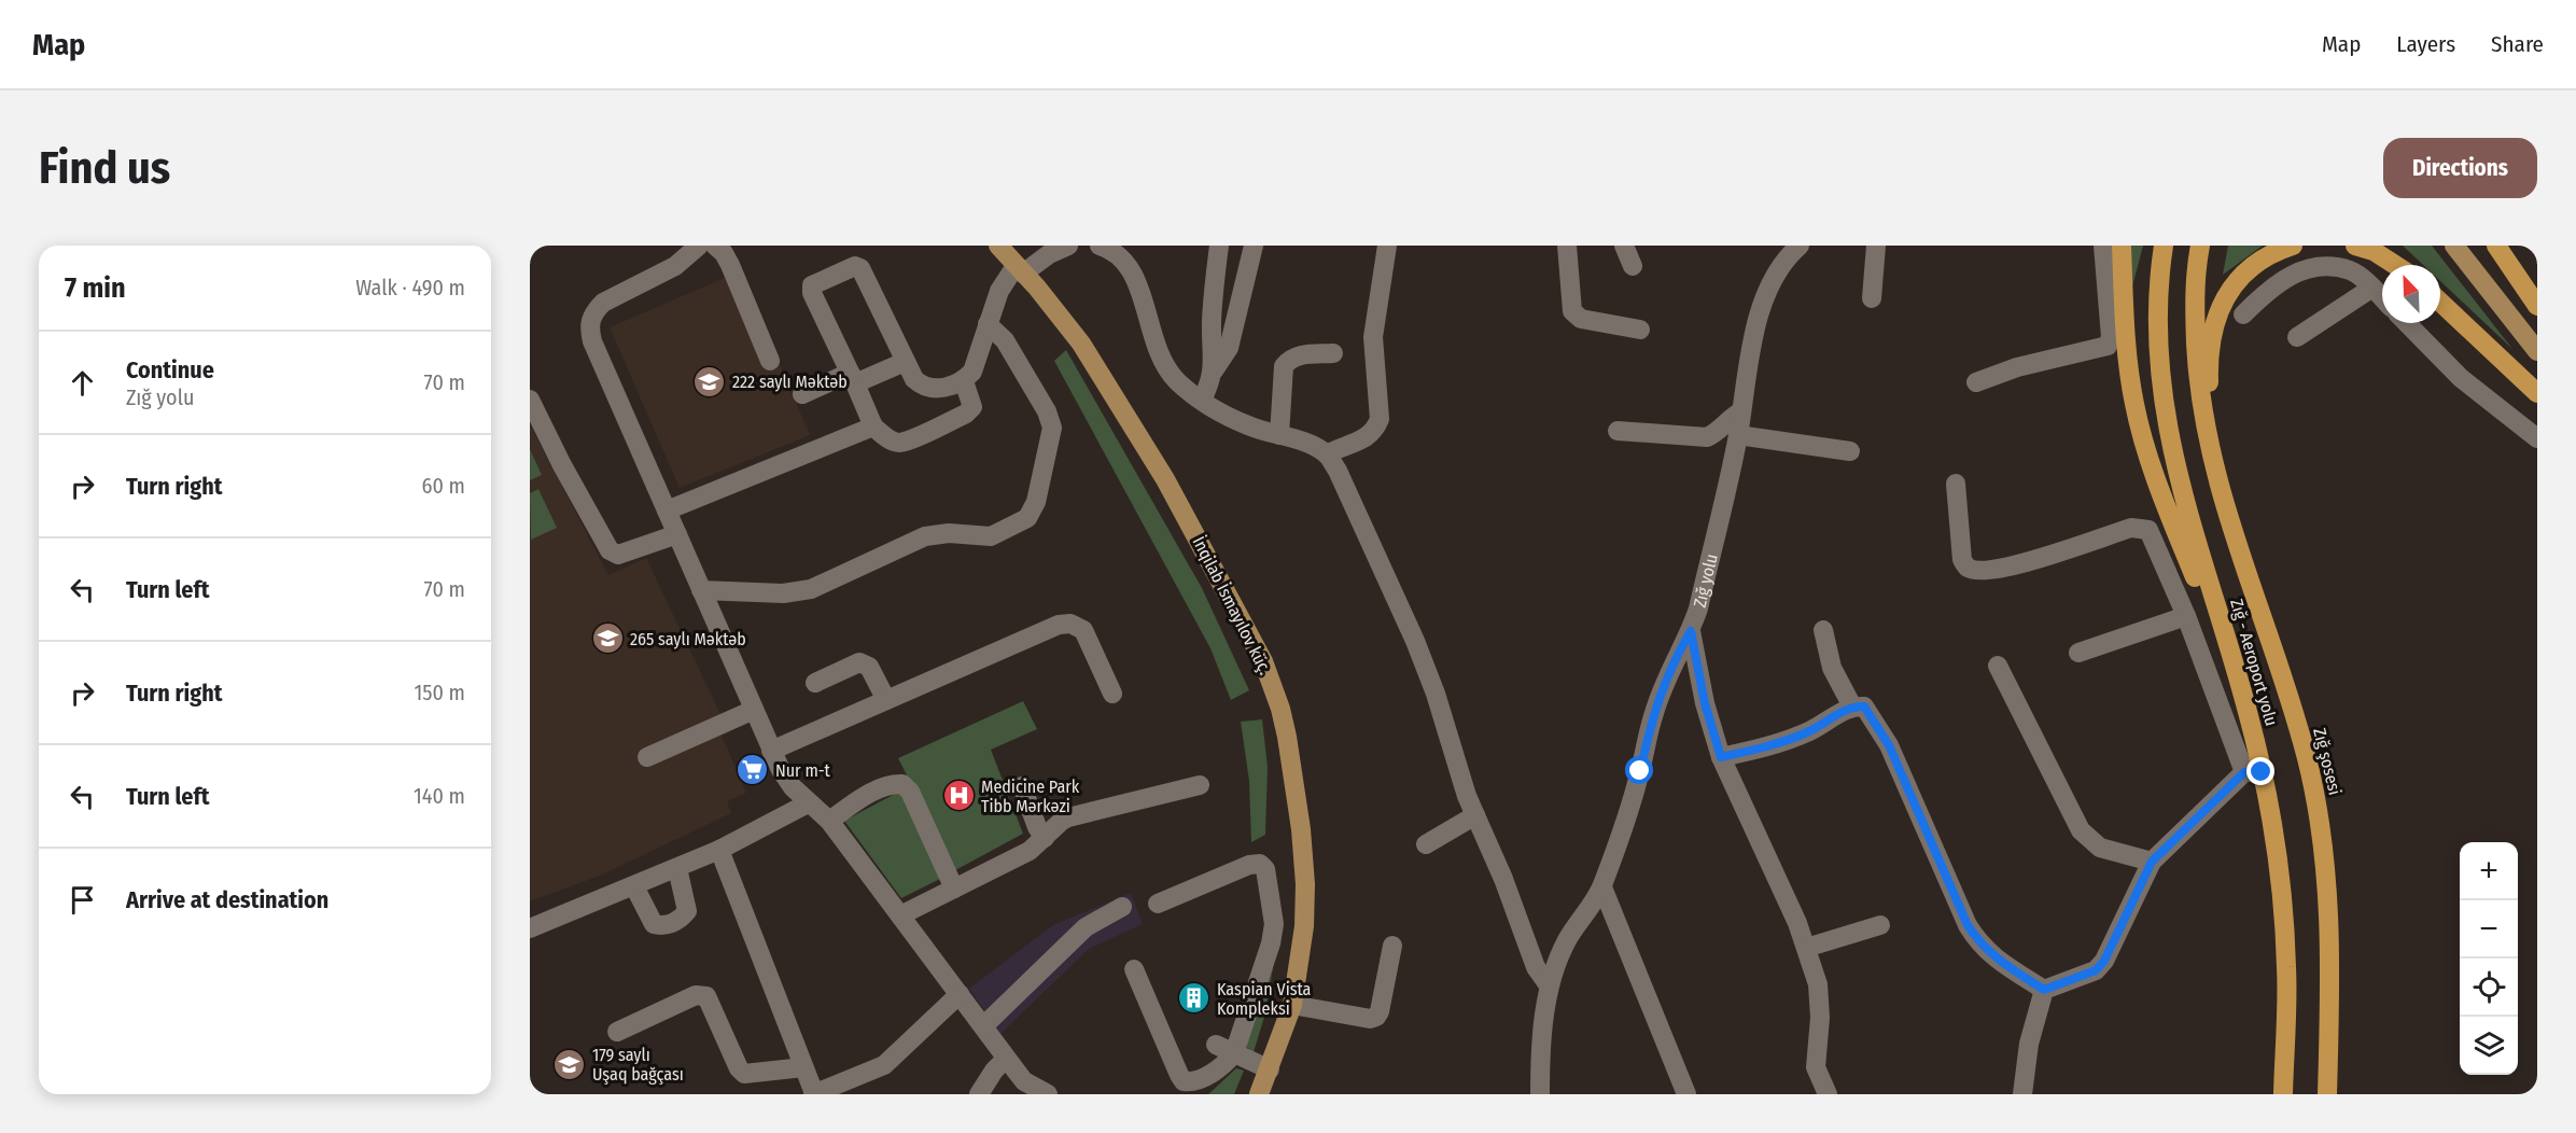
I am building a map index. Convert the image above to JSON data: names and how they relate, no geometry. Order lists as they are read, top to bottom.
{
  "streets": {
    "highway": ["Zığ - Aeroport yolu", "Zığ şosesi"],
    "main road": ["İnqilab İsmayılov küç."],
    "street": ["Zığ yolu"]
  },
  "places": {
    "school or university": ["222 saylı Məktəb", "265 saylı Məktəb", "179 saylı Uşaq bağçası"],
    "supermarket": ["Nur m-t"],
    "hospital": ["Medicine Park Tibb Mərkəzi"],
    "building": ["Kaspian Vista Kompleksi"]
  },
  "north": "top left",
  "page": {
    "header": "Map",
    "nav": ["Map", "Layers", "Share"],
    "buttons": "Directions",
    "title": "Find us",
    "heading": ["7 min", "Walk · 490 m"],
    "list": [
      ["Continue", "Zığ yolu", "70 m"],
      ["Turn right", "60 m"],
      ["Turn left", "70 m"],
      ["Turn right", "150 m"],
      ["Turn left", "140 m"],
      "Arrive at destination"
    ],
    "map_buttons": ["+", "−"]
  }
}
